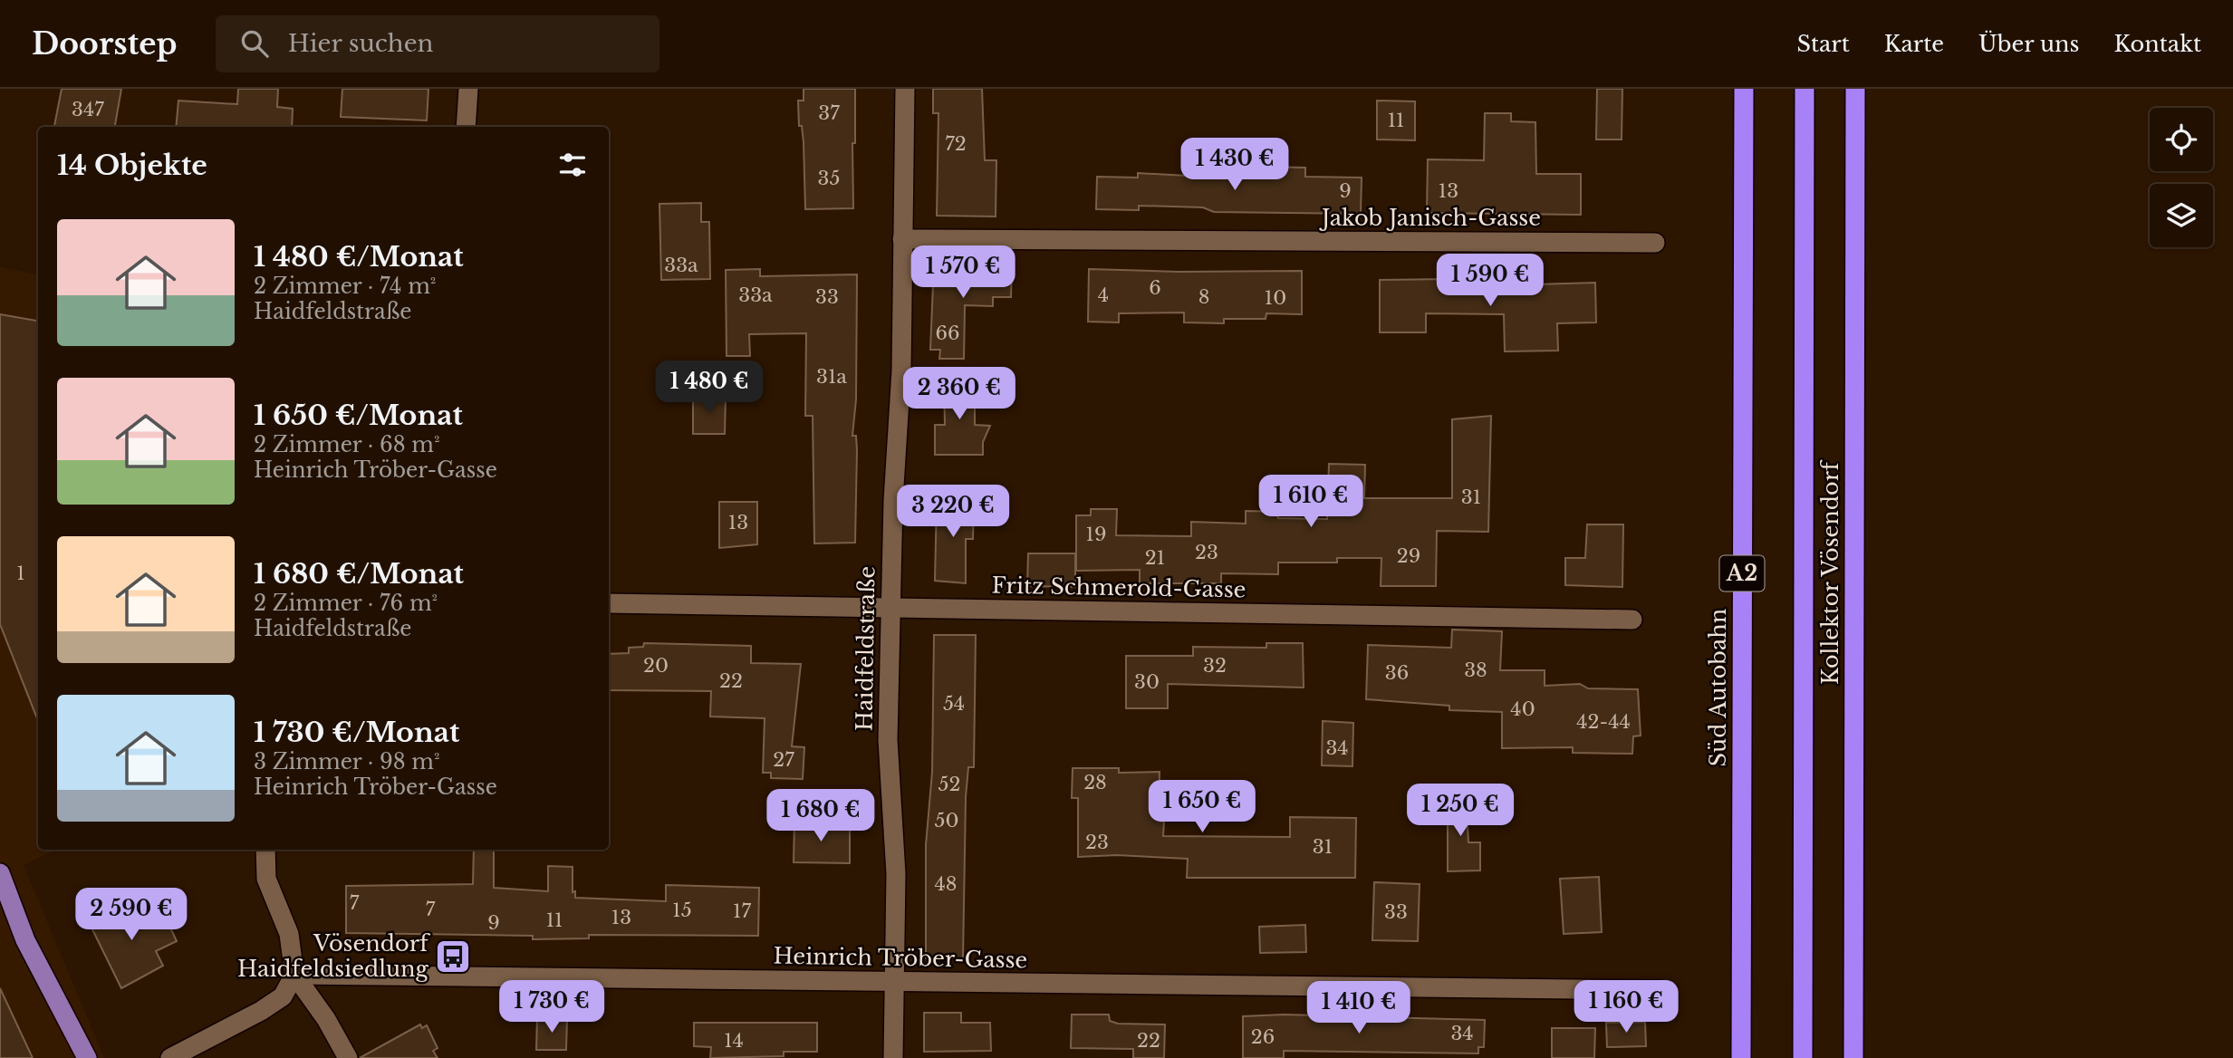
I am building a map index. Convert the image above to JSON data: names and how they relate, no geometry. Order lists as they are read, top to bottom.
{
  "streets": {
    "highway": ["A2", "Kollektor Vösendorf", "Süd Autobahn"],
    "street": [
      "Jakob Janisch-Gasse",
      "Fritz Schmerold-Gasse",
      "Haidfeldstraße",
      "Heinrich Tröber-Gasse"
    ]
  },
  "crossings": [
    ["Jakob Janisch-Gasse", "Haidfeldstraße"],
    ["Fritz Schmerold-Gasse", "Haidfeldstraße"],
    ["Haidfeldstraße", "Heinrich Tröber-Gasse"]
  ],
  "places": {
    "bus stop": ["Vösendorf Haidfeldsiedlung"]
  },
  "house_numbers": [
    "347",
    "37",
    "11",
    "72",
    "35",
    "9",
    "13",
    "33a",
    "6",
    "33a",
    "4",
    "33",
    "8",
    "10",
    "66",
    "31a",
    "31",
    "13",
    "19",
    "23",
    "29",
    "21",
    "1",
    "20",
    "32",
    "38",
    "36",
    "22",
    "30",
    "54",
    "40",
    "42-44",
    "34",
    "27",
    "28",
    "52",
    "50",
    "23",
    "31",
    "48",
    "7",
    "7",
    "15",
    "17",
    "33",
    "13",
    "11",
    "9",
    "34",
    "26",
    "14",
    "22"
  ],
  "page": {
    "header": "Doorstep",
    "search": "Hier suchen",
    "nav": [
      "Start",
      "Karte",
      "Über uns",
      "Kontakt"
    ],
    "heading": "14 Objekte",
    "price": [
      "1 430 €",
      "1 570 €",
      "1 590 €",
      "1 480 €",
      "2 360 €",
      "1 610 €",
      "3 220 €",
      "1 650 €",
      "1 250 €",
      "1 680 €",
      "2 590 €",
      "1 730 €",
      "1 160 €",
      "1 410 €"
    ],
    "list": [
      {
        "name": "1 480 €/Monat",
        "note": "2 Zimmer · 74 m² · Haidfeldstraße"
      },
      {
        "name": "1 650 €/Monat",
        "note": "2 Zimmer · 68 m² · Heinrich Tröber-Gasse"
      },
      {
        "name": "1 680 €/Monat",
        "note": "2 Zimmer · 76 m² · Haidfeldstraße"
      },
      {
        "name": "1 730 €/Monat",
        "note": "3 Zimmer · 98 m² · Heinrich Tröber-Gasse"
      }
    ]
  }
}
